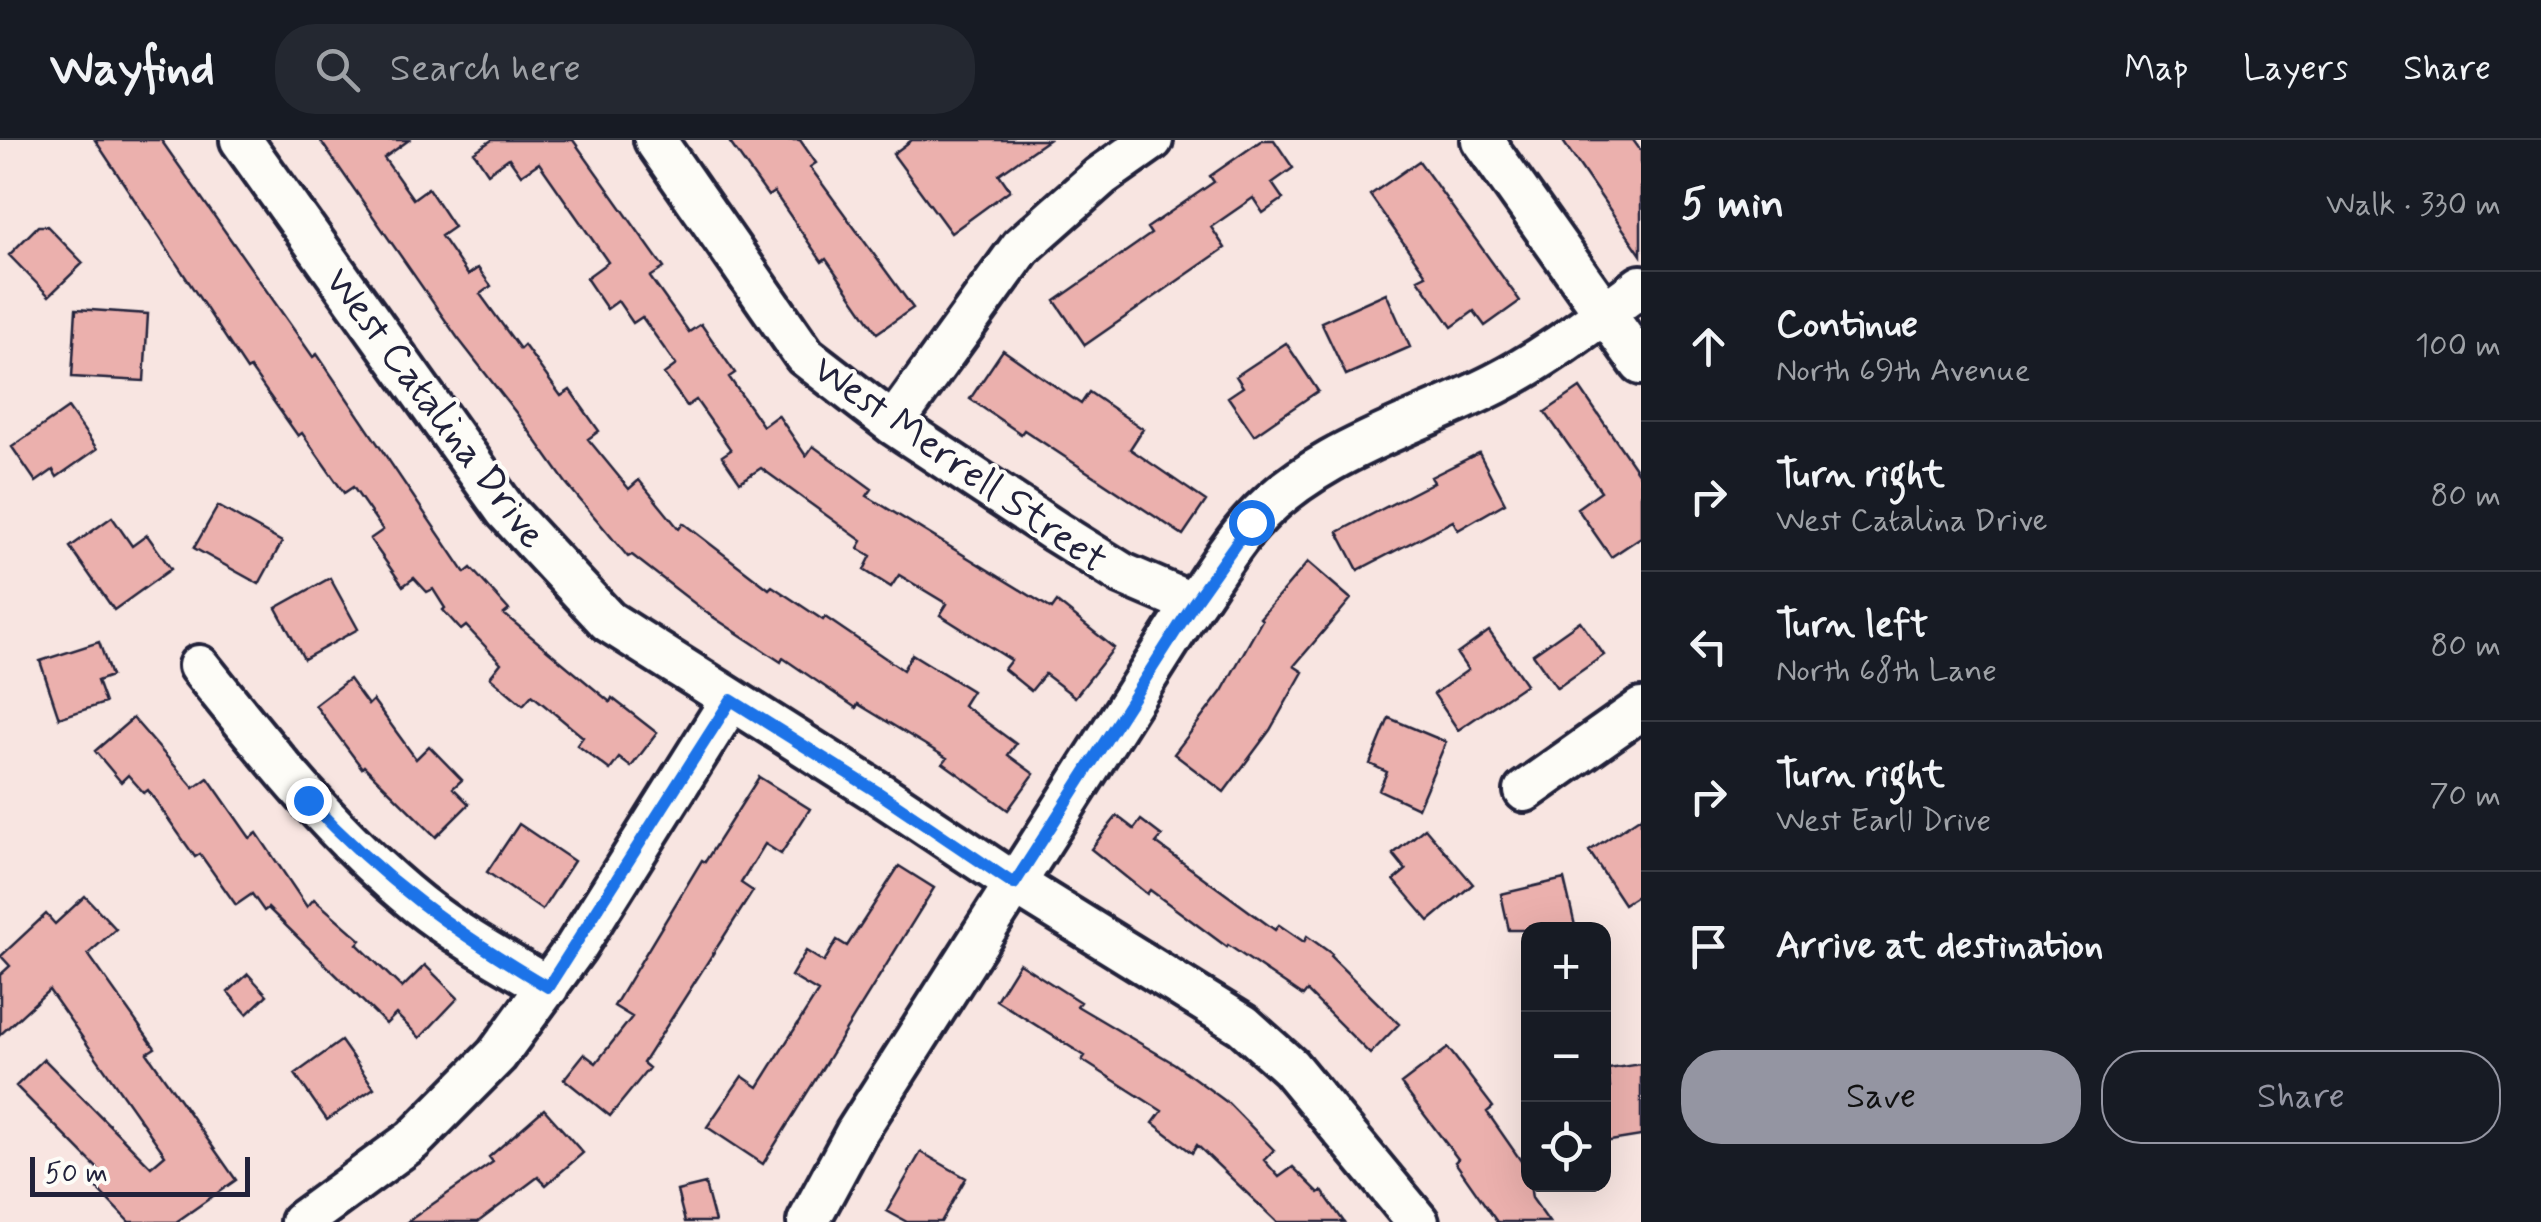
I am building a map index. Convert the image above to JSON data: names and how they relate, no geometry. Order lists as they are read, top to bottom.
{
  "streets": {
    "street": ["West Catalina Drive", "West Merrell Street"]
  },
  "scale_bar": "50 m",
  "page": {
    "header": "Wayfind",
    "search": "Search here",
    "nav": ["Map", "Layers", "Share"],
    "heading": ["5 min", "Walk · 330 m"],
    "list": [
      ["Continue", "North 69th Avenue", "100 m"],
      ["Turn right", "West Catalina Drive", "80 m"],
      ["Turn left", "North 68th Lane", "80 m"],
      ["Turn right", "West Earll Drive", "70 m"],
      "Arrive at destination"
    ],
    "map_buttons": ["+", "−"],
    "buttons": ["Save", "Share"],
    "scale": "50 m"
  }
}
